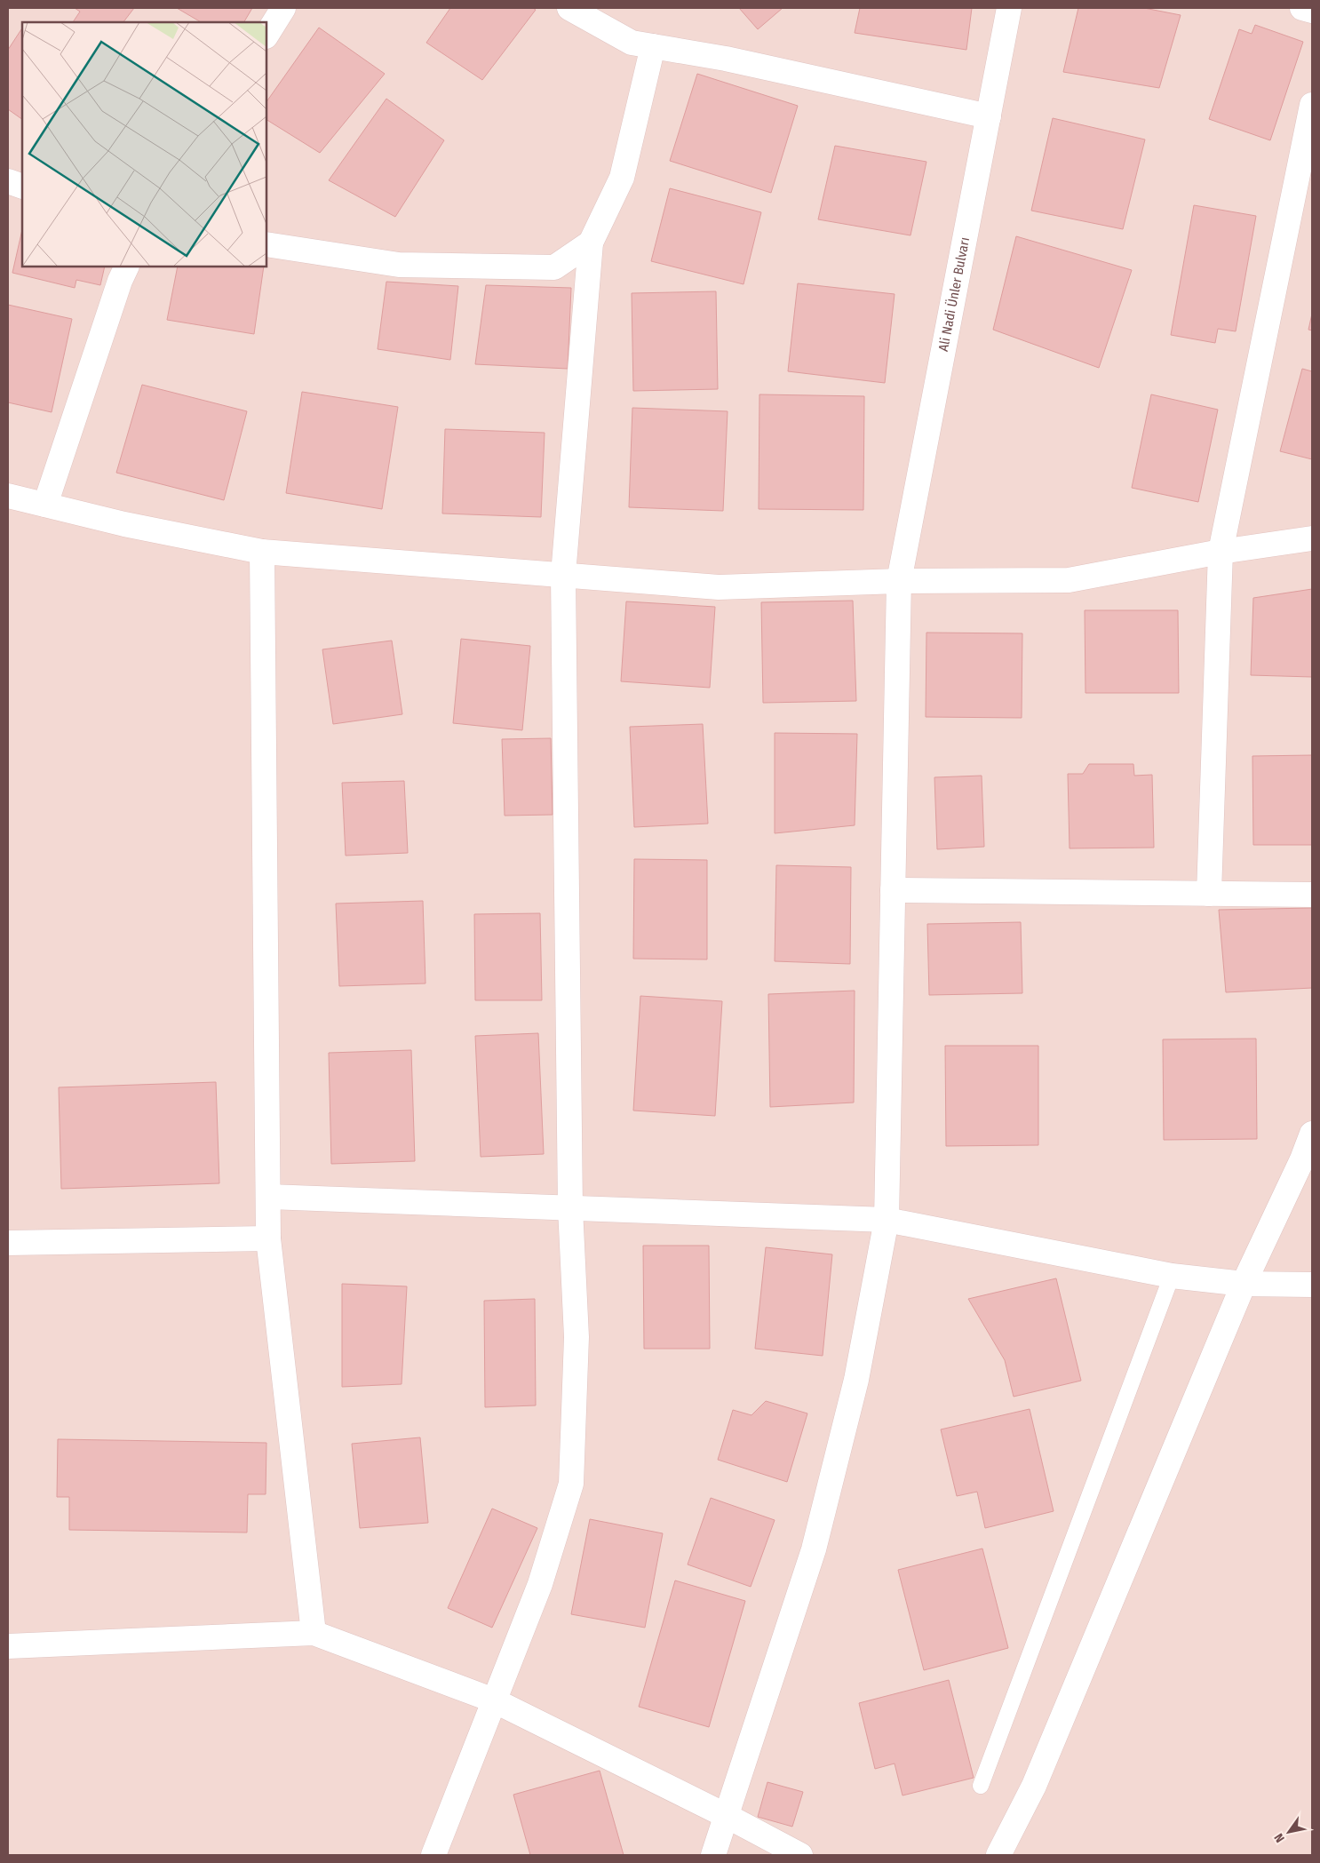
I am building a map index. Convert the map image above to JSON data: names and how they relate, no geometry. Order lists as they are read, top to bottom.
{
  "streets": {
    "street": ["Ali Nadi Ünler Bulvarı"]
  },
  "north": "bottom left"
}
